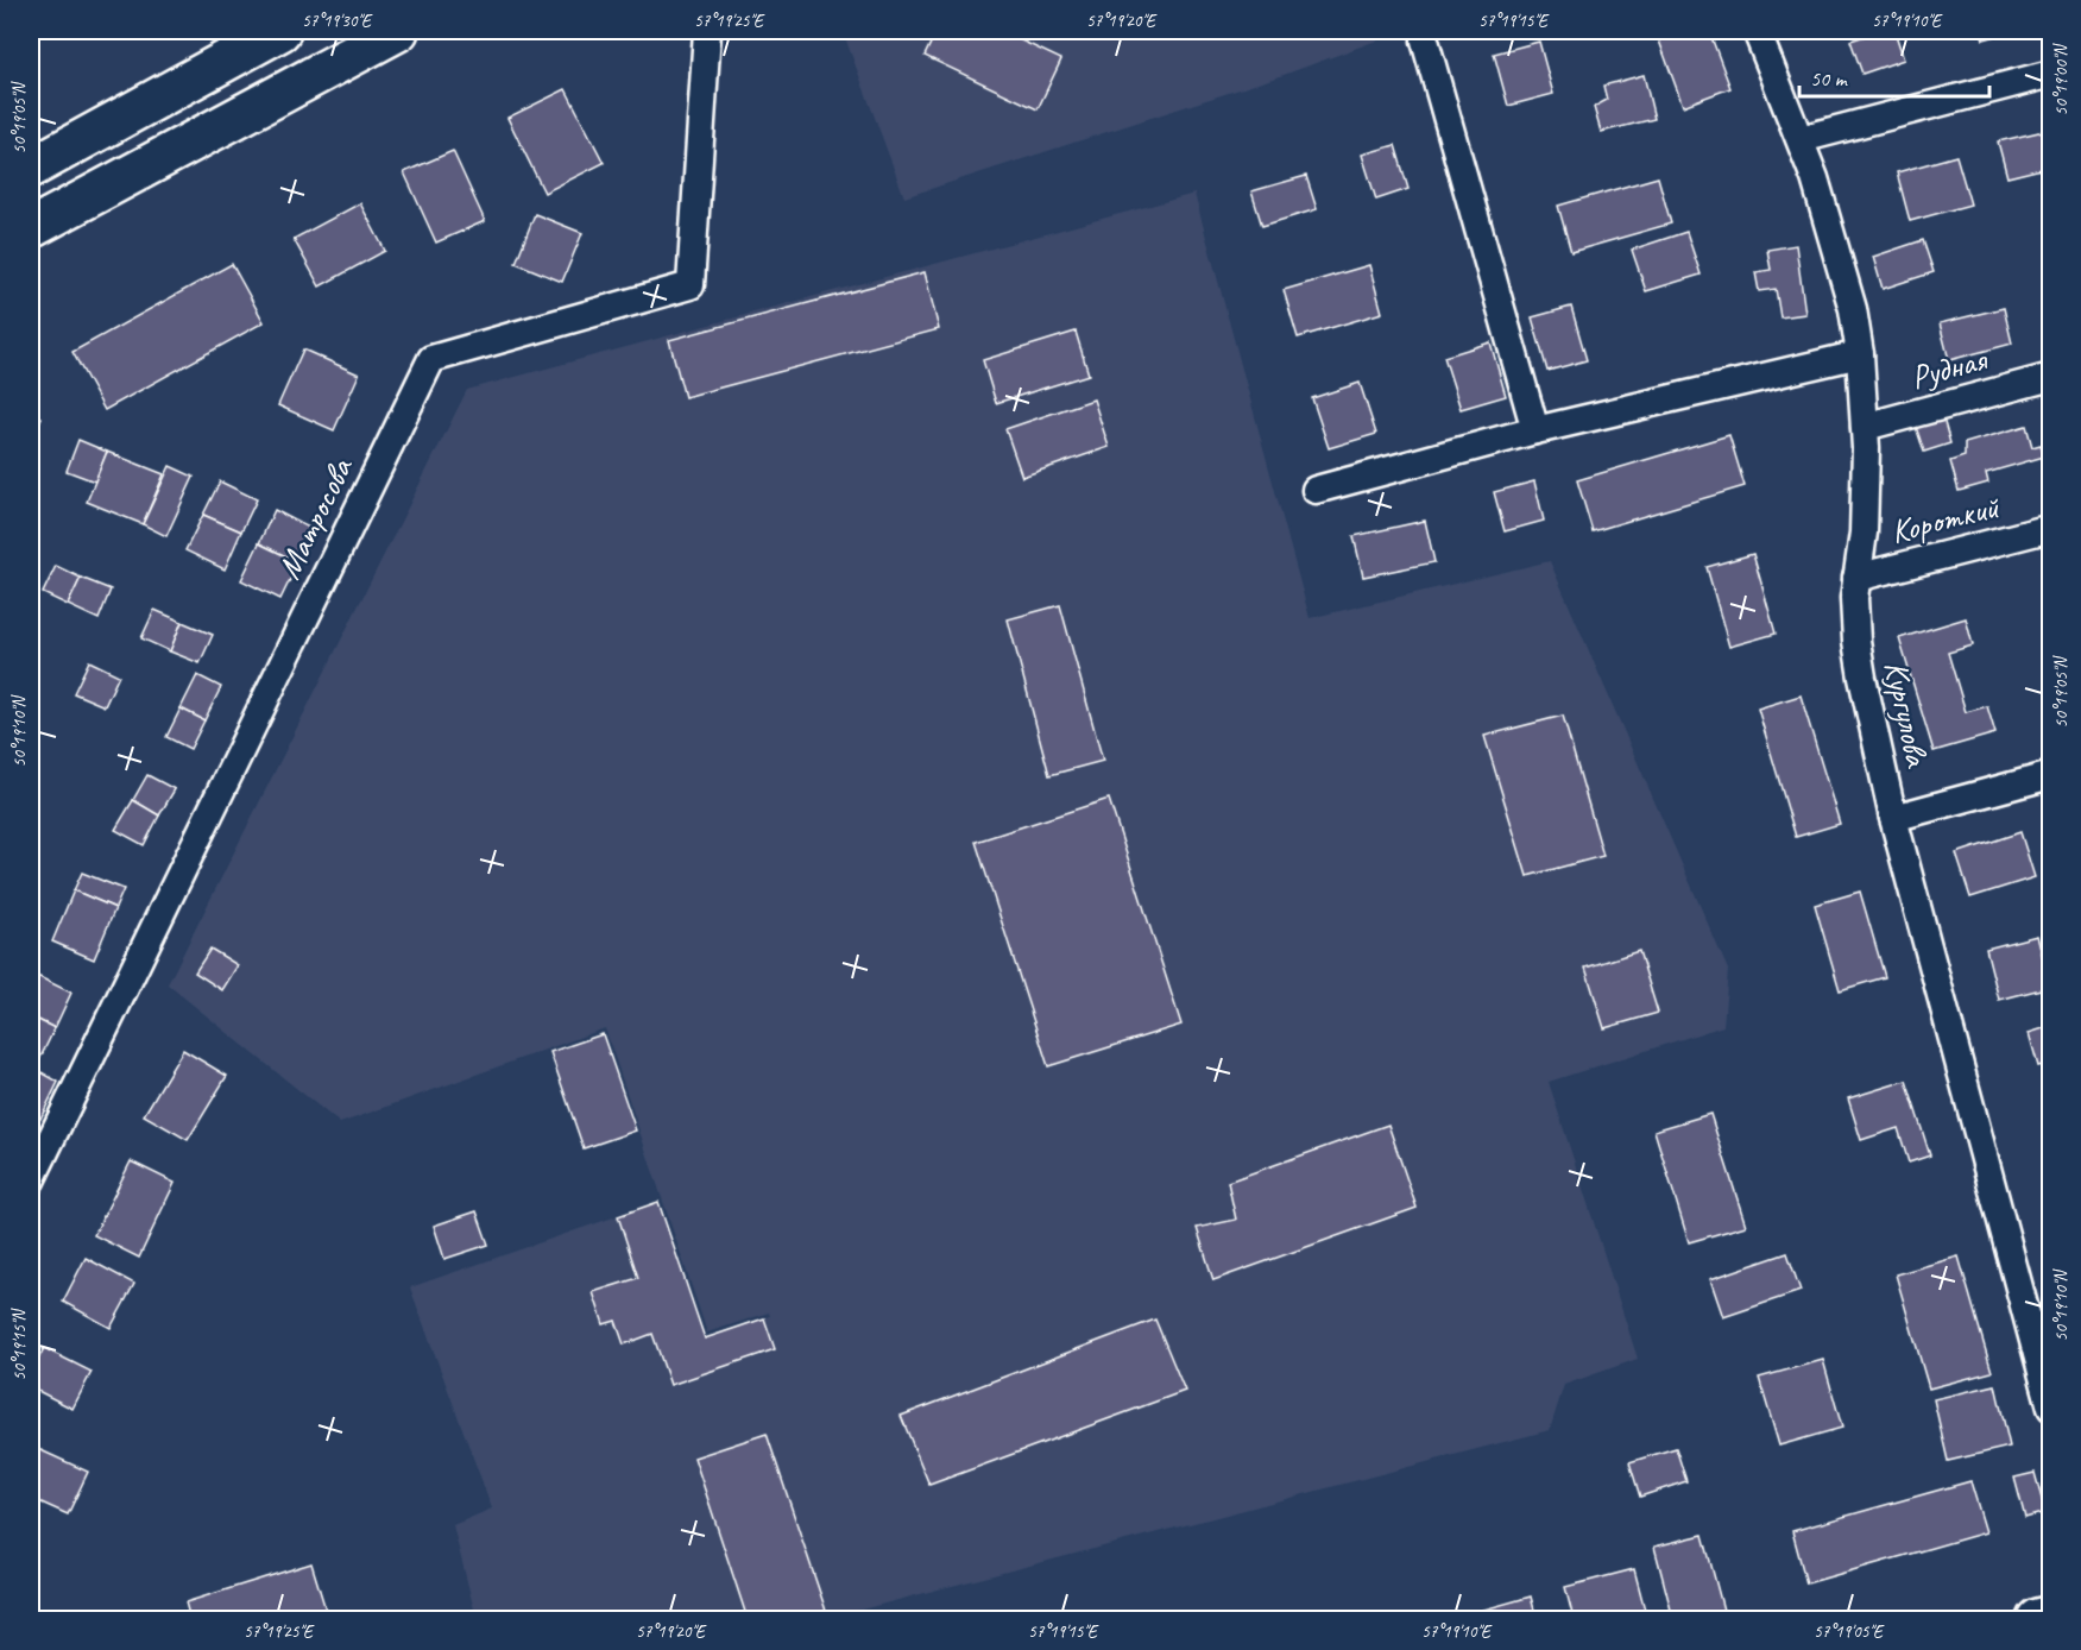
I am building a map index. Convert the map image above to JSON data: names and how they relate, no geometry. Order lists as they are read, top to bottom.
{
  "streets": {
    "street": [
      "Рудная",
      "Матросова",
      "Короткий",
      "Кургулова"
    ]
  },
  "crossings": [
    ["Рудная", "Кургулова"],
    ["Короткий", "Кургулова"]
  ],
  "scale_bar": "50 m",
  "coordinates": [
    "57°19'30\"E",
    "57°19'25\"E",
    "57°19'20\"E",
    "57°19'15\"E",
    "57°19'10\"E",
    "50°19'00\"N",
    "50°19'05\"N",
    "50°19'10\"N",
    "50°19'15\"N",
    "57°19'05\"E"
  ]
}
